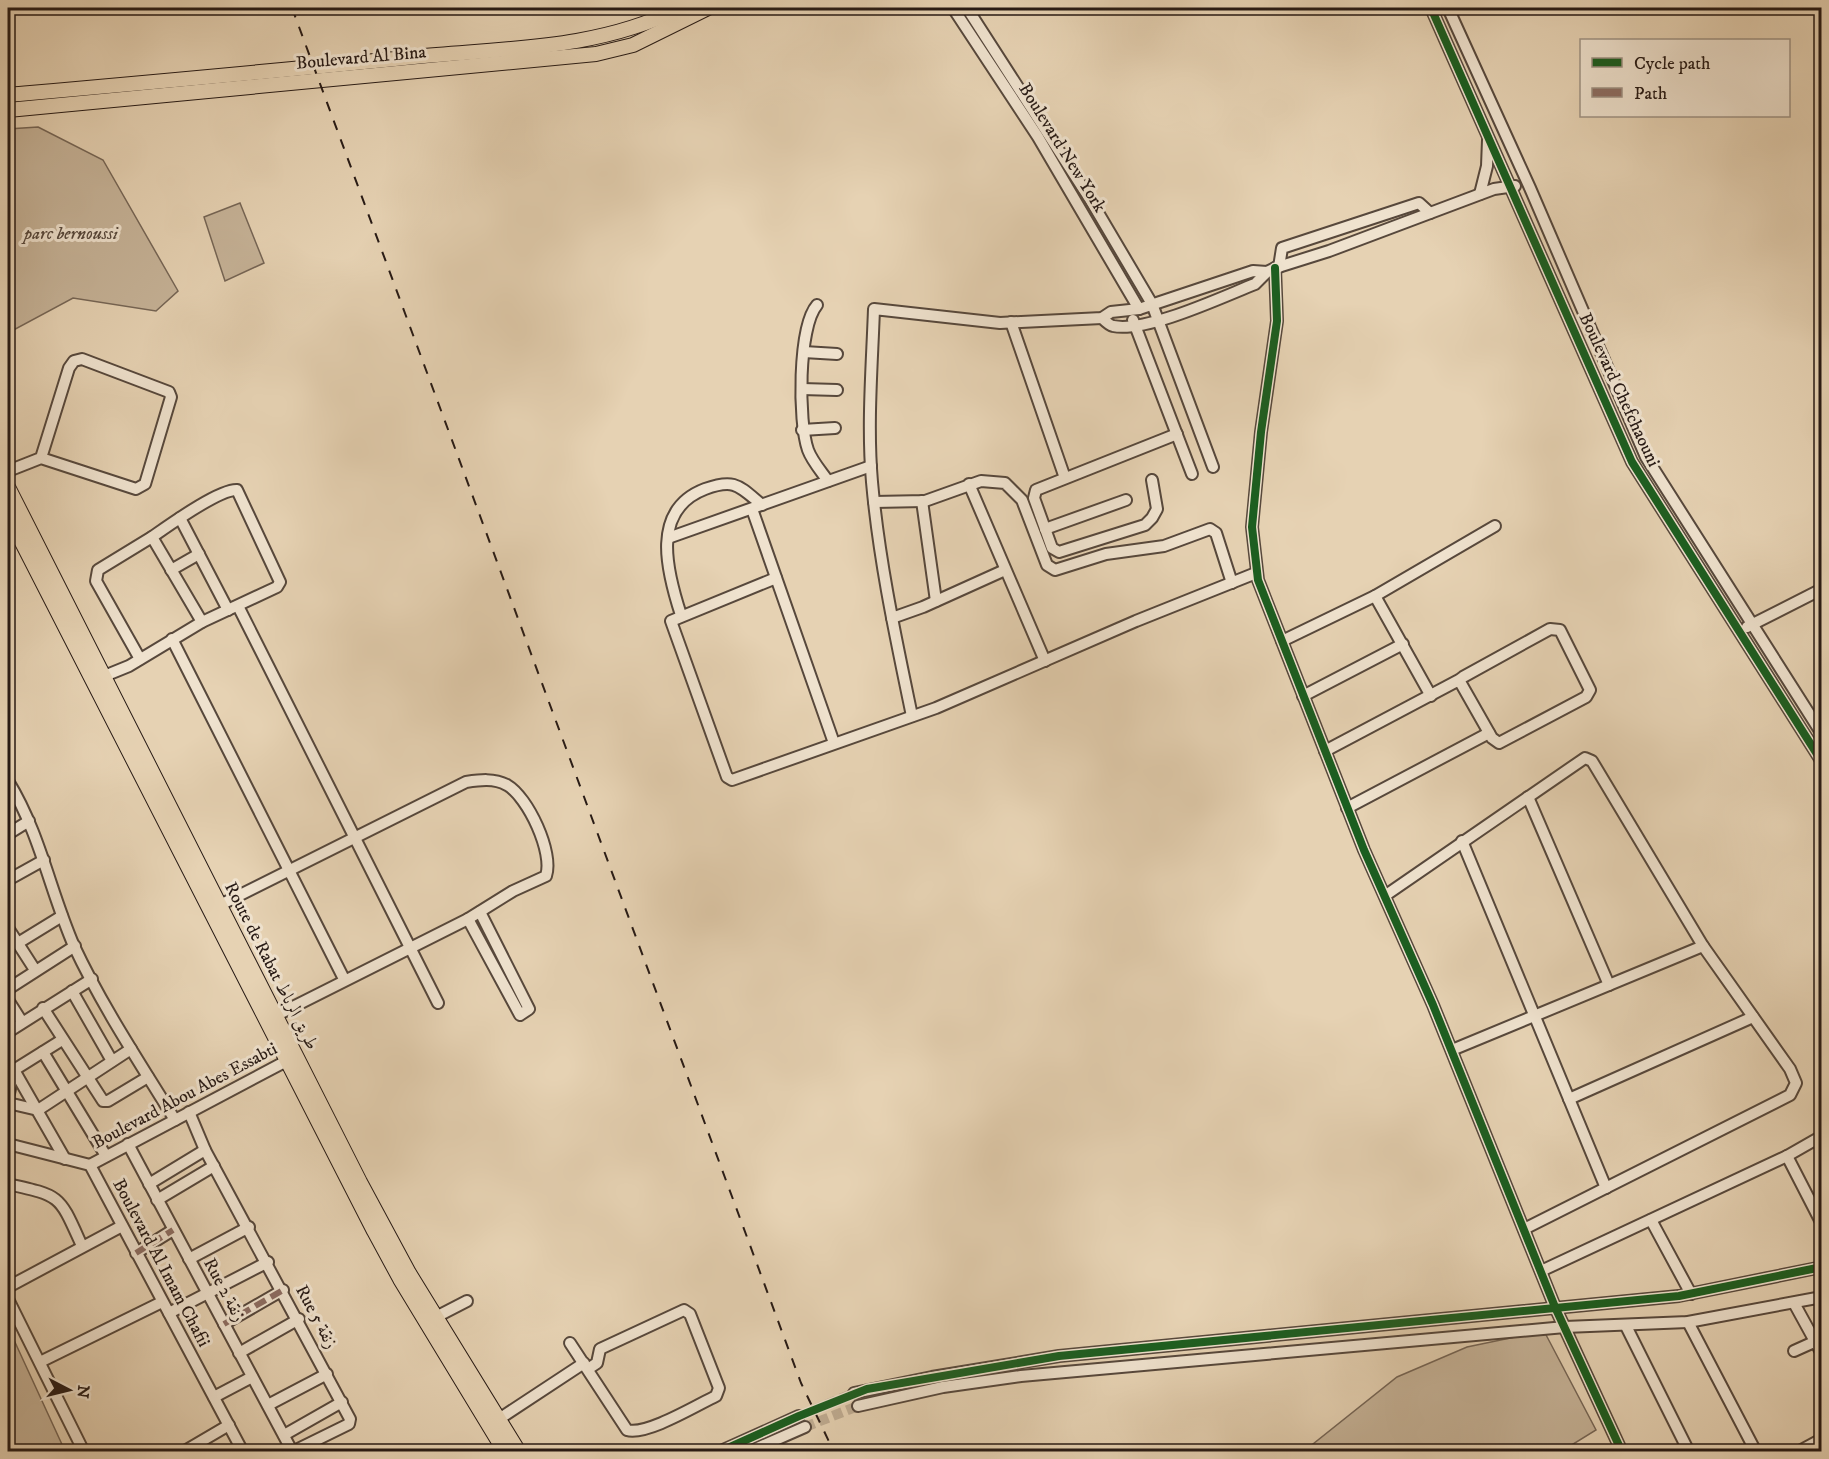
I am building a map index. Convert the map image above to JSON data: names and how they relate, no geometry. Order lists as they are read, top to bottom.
{
  "streets": {
    "main road": ["Boulevard Al Bina", "Route de Rabat طريق الرباط"],
    "street": [
      "Boulevard New York",
      "Boulevard Chefchaouni",
      "Boulevard Abou Abes Essabti",
      "Boulevard Al Imam Chafii",
      "Rue 2 زنقة",
      "Rue 5 زنقة"
    ]
  },
  "crossings": [
    ["Route de Rabat طريق الرباط", "Boulevard Abou Abes Essabti"],
    ["Boulevard Abou Abes Essabti", "Boulevard Al Imam Chafii"],
    ["Boulevard Abou Abes Essabti", "Rue 2 زنقة"],
    ["Boulevard Abou Abes Essabti", "Rue 5 زنقة"],
    ["Rue 2 زنقة", "Rue 5 زنقة"]
  ],
  "parks": ["parc bernoussi"],
  "legend": ["Cycle path", "Path"],
  "north": "right"
}
